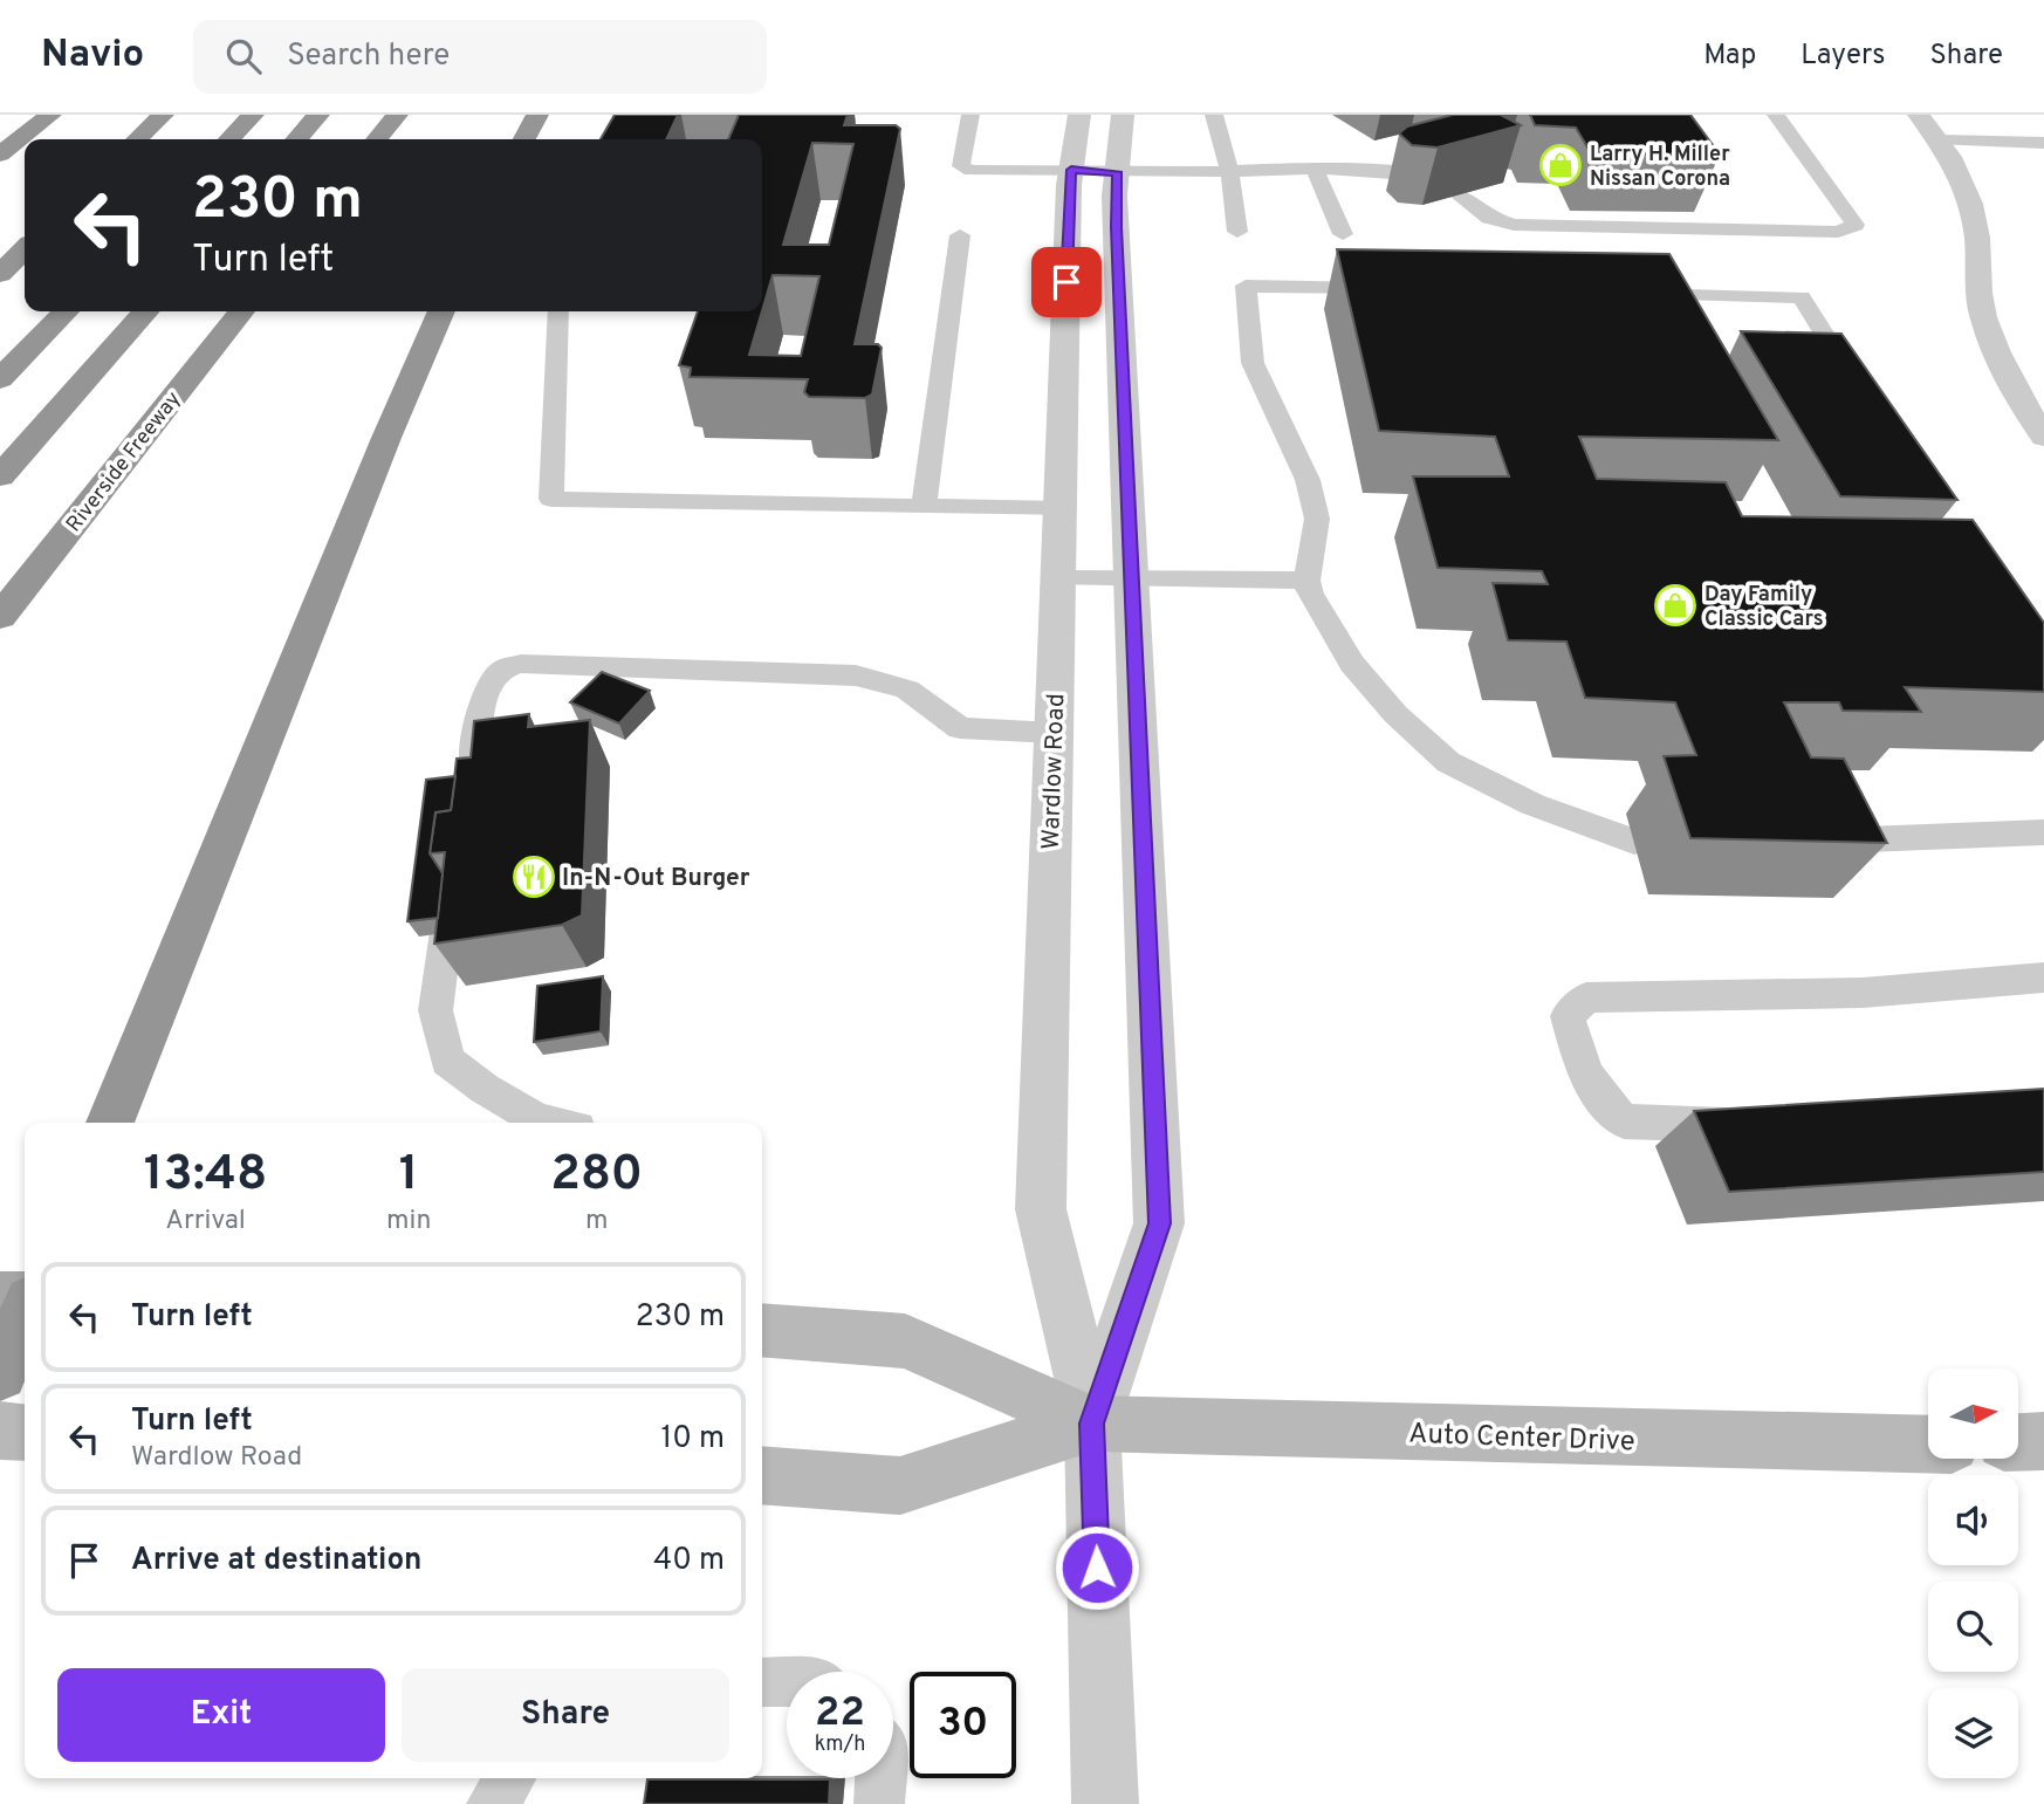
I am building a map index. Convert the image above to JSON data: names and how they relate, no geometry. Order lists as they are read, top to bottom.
{
  "streets": {
    "highway": ["Riverside Freeway"],
    "main road": ["Auto Center Drive"],
    "street": ["Wardlow Road"]
  },
  "crossings": [
    ["Wardlow Road", "Auto Center Drive"]
  ],
  "places": {
    "shop": ["Larry H. Miller Nissan Corona", "Day Family Classic Cars"],
    "restaurant": ["In-N-Out Burger"]
  },
  "north": "right",
  "page": {
    "header": "Navio",
    "search": "Search here",
    "nav": ["Map", "Layers", "Share"],
    "turn": ["230 m", "Turn left"],
    "eta": [
      "13:48",
      "Arrival",
      "1",
      "min",
      "280",
      "m"
    ],
    "list": [
      {
        "name": "Turn left",
        "value": "230 m"
      },
      {
        "name": "Turn left",
        "note": "Wardlow Road",
        "value": "10 m"
      },
      {
        "name": "Arrive at destination",
        "value": "40 m"
      }
    ],
    "buttons": ["Exit", "Share"],
    "speed": "22 km/h",
    "limit": "30"
  }
}
